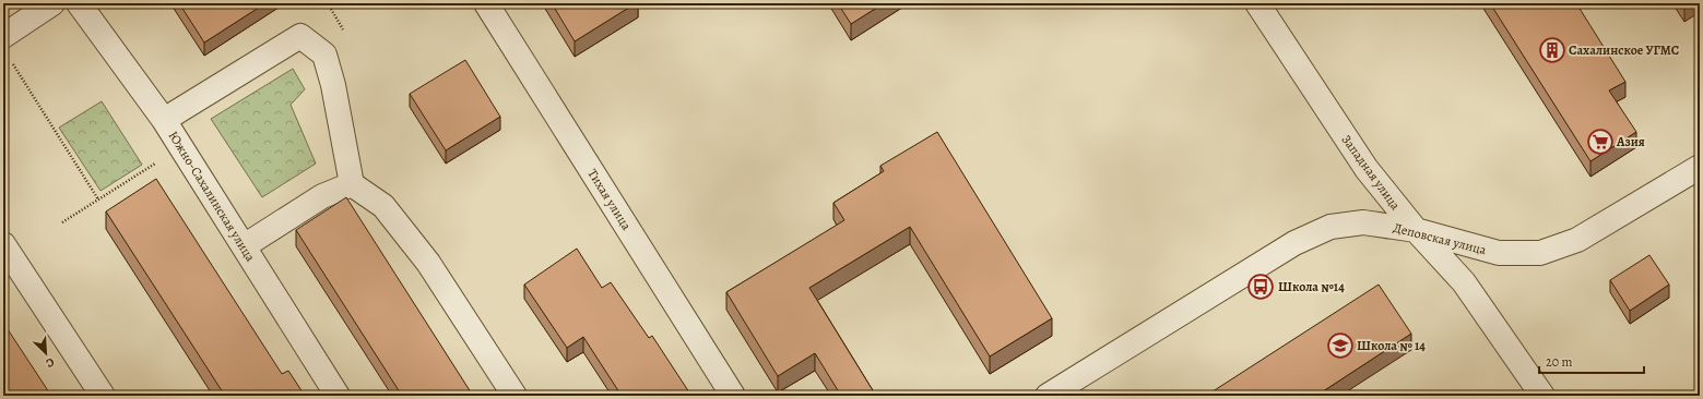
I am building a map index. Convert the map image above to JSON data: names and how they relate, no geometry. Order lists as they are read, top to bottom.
{
  "streets": {
    "street": [
      "Западная улица",
      "Южно-Сахалинская улица",
      "Тихая улица",
      "Деповская улица"
    ]
  },
  "crossings": [
    ["Западная улица", "Деповская улица"]
  ],
  "places": {
    "building": ["Сахалинское УГМС"],
    "supermarket": ["Азия"],
    "bus stop": ["Школа №14"],
    "school or university": ["Школа № 14"]
  },
  "scale_bar": "20 m",
  "north": "bottom right"
}
